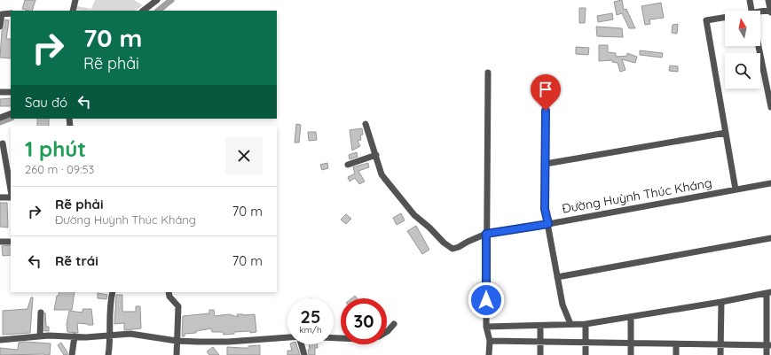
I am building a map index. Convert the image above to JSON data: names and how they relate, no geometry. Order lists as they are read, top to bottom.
{
  "streets": {
    "street": ["Đường Huỳnh Thúc Kháng"]
  },
  "north": "top",
  "page": {
    "turn": ["70 m", "Rẽ phải"],
    "then": "Sau đó",
    "heading": ["1 phút", "260 m · 09:53"],
    "list": [
      {
        "name": "Rẽ phải",
        "note": "Đường Huỳnh Thúc Kháng",
        "value": "70 m"
      },
      {
        "name": "Rẽ trái",
        "value": "70 m"
      }
    ],
    "speed": "25 km/h",
    "limit": "30"
  }
}
